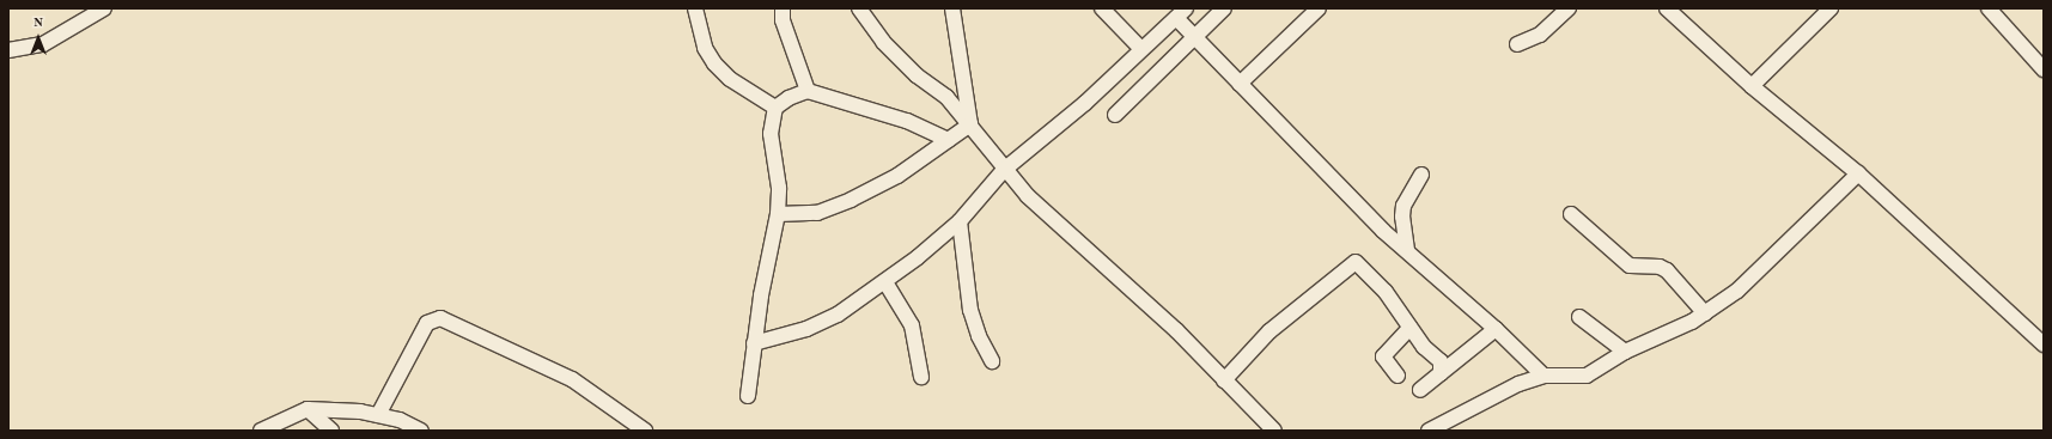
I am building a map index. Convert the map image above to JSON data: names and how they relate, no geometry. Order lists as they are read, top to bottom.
{
  "north": "top"
}
